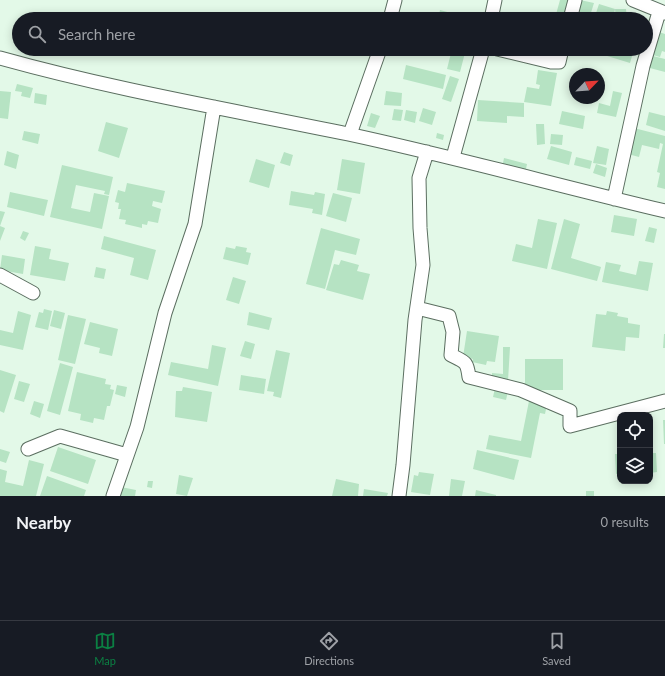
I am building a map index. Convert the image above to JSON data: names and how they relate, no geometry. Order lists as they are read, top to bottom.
{
  "north": "top right",
  "page": {
    "search": "Search here",
    "heading": ["Nearby", "0 results"],
    "nav": ["Map", "Directions", "Saved"]
  }
}
